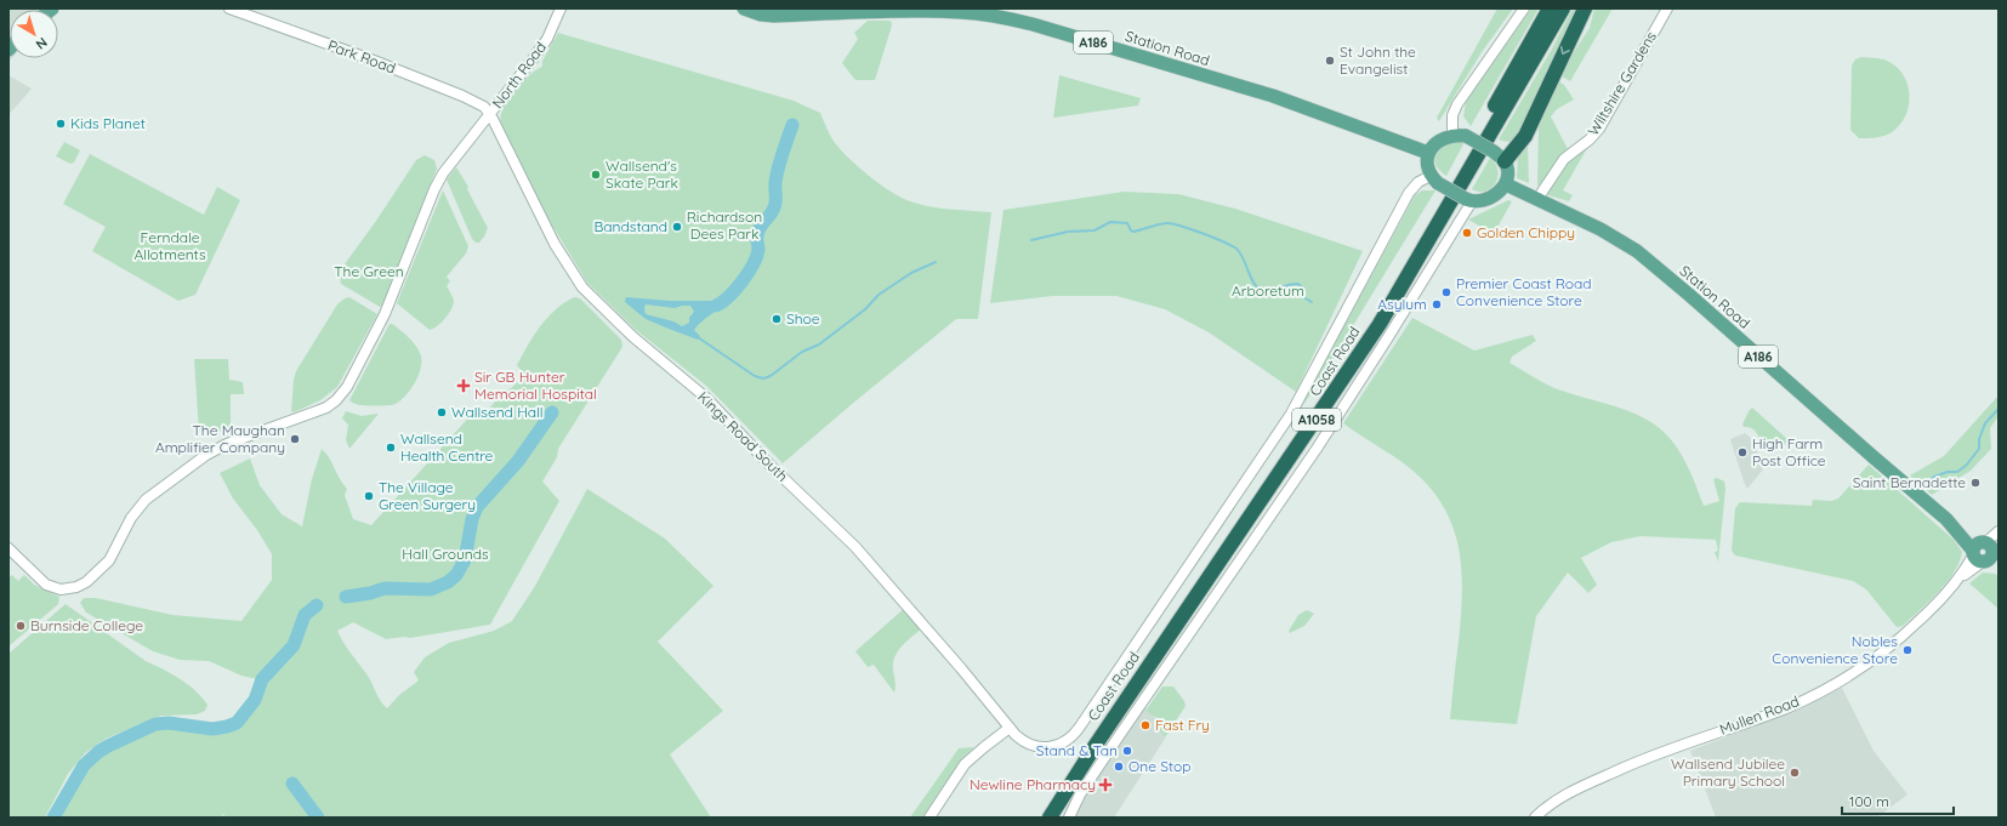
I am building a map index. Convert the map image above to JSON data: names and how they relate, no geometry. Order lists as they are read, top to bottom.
{
  "streets": {
    "highway": ["Coast Road", "A1058"],
    "main road": ["A186", "Station Road"],
    "street": [
      "Park Road",
      "North Road",
      "Wiltshire Gardens",
      "Kings Road South",
      "Mullen Road"
    ]
  },
  "crossings": [
    ["Station Road", "Wiltshire Gardens"],
    ["Station Road", "Coast Road"],
    ["Station Road", "Mullen Road"],
    ["Park Road", "North Road"],
    ["Park Road", "Kings Road South"],
    ["North Road", "Kings Road South"],
    ["Coast Road", "Kings Road South"]
  ],
  "parks": [
    "Richardson Dees Park",
    "Ferndale Allotments",
    "The Green",
    "Arboretum",
    "Hall Grounds"
  ],
  "places": {
    "other": [
      "St John the Evangelist",
      "Kids Planet",
      "Wallsend's Skate Park",
      "Bandstand",
      "Golden Chippy",
      "Premier Coast Road Convenience Store",
      "Asylum",
      "Shoe",
      "Wallsend Hall",
      "The Maughan Amplifier Company",
      "Wallsend Health Centre",
      "High Farm Post Office",
      "Saint Bernadette",
      "The Village Green Surgery",
      "Burnside College",
      "Nobles Convenience Store",
      "Fast Fry",
      "Stand & Tan",
      "One Stop",
      "Wallsend Jubilee Primary School"
    ],
    "health": ["Sir GB Hunter Memorial Hospital", "Newline Pharmacy"]
  },
  "scale_bar": "100 m",
  "north": "bottom right"
}
